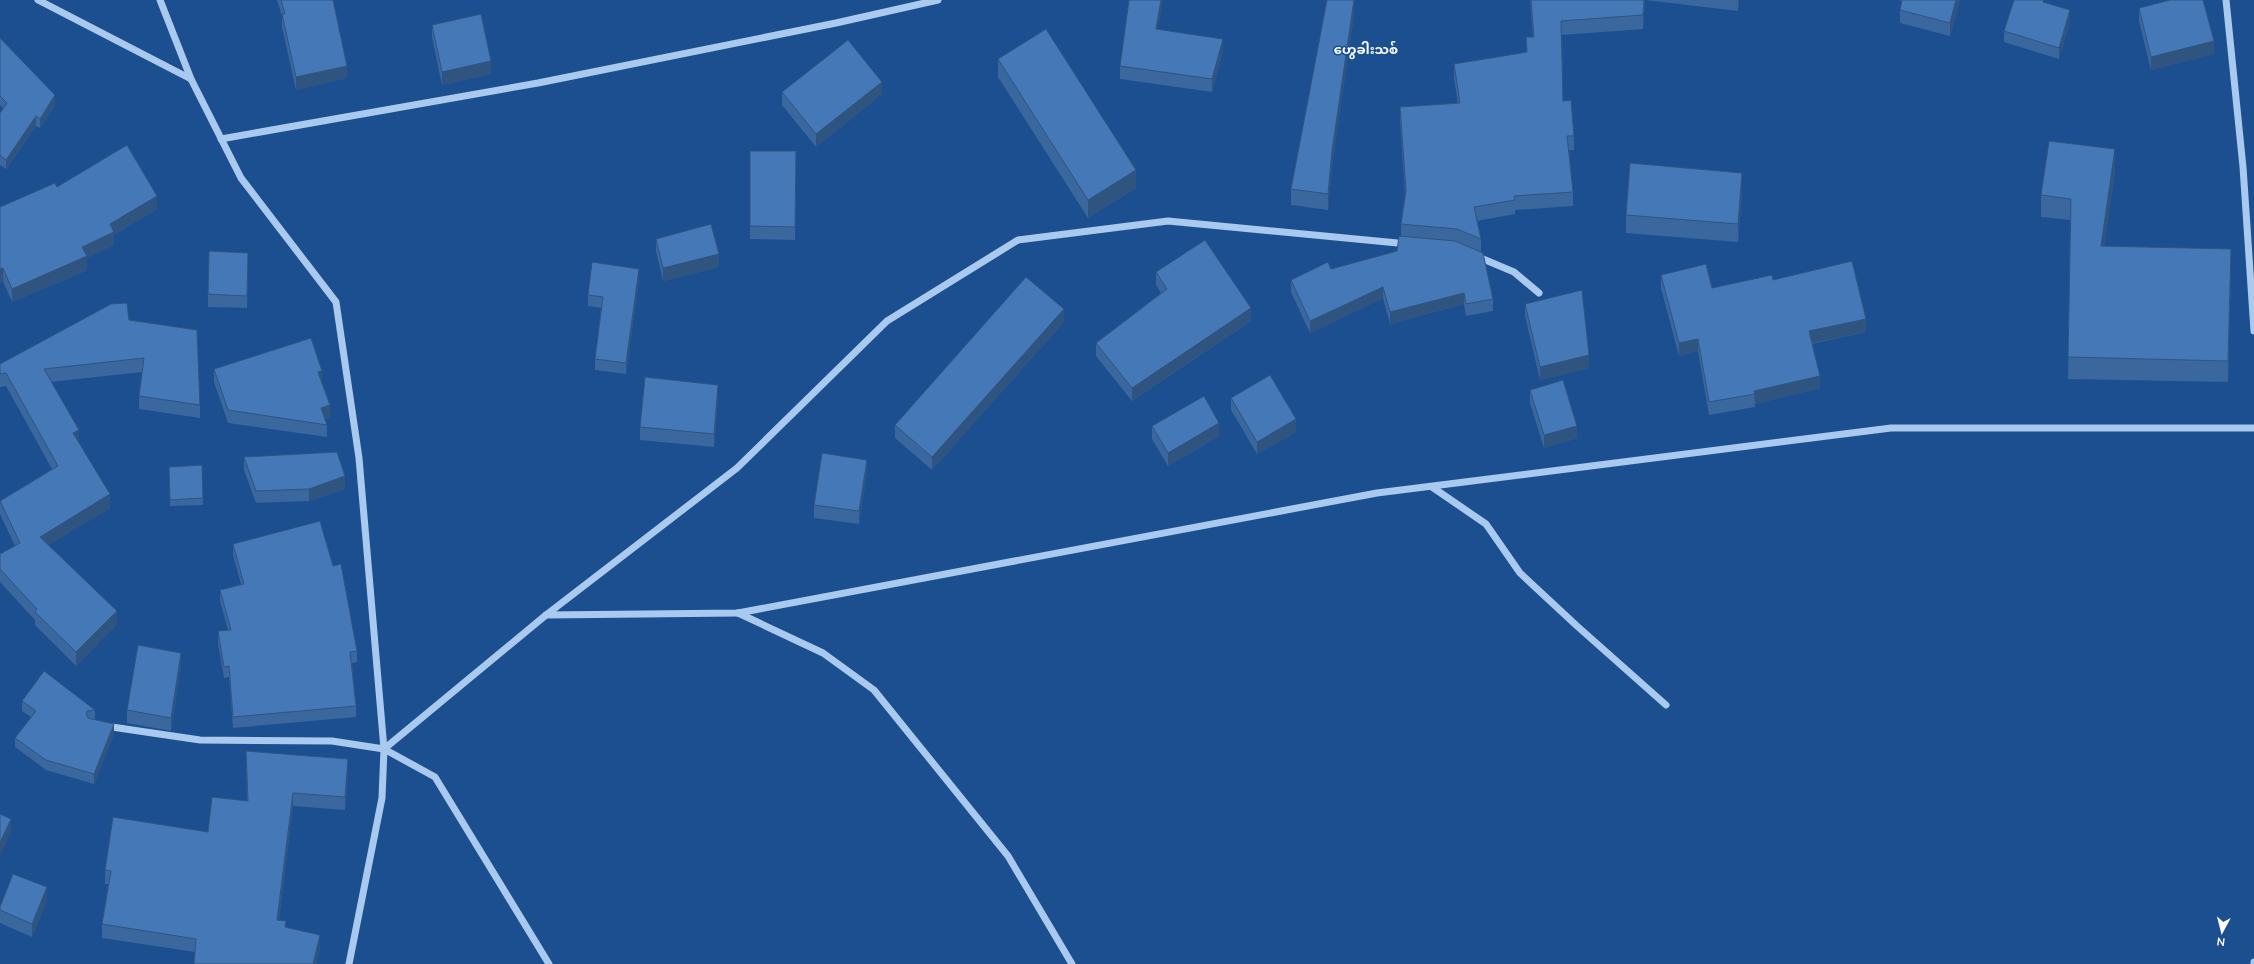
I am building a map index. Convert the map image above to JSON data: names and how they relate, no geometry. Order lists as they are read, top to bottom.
{
  "districts": ["ဟွေခါးသစ်"],
  "north": "bottom"
}
